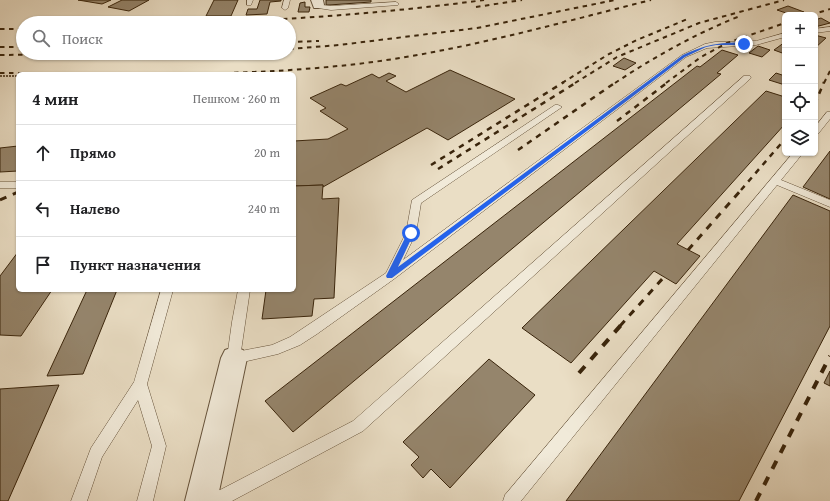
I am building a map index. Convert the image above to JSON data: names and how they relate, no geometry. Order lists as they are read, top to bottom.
{
  "page": {
    "map_buttons": ["+", "−"],
    "search": "Поиск",
    "heading": ["4 мин", "Пешком · 260 m"],
    "list": [
      ["Прямо", "20 m"],
      ["Налево", "240 m"],
      "Пункт назначения"
    ]
  }
}
